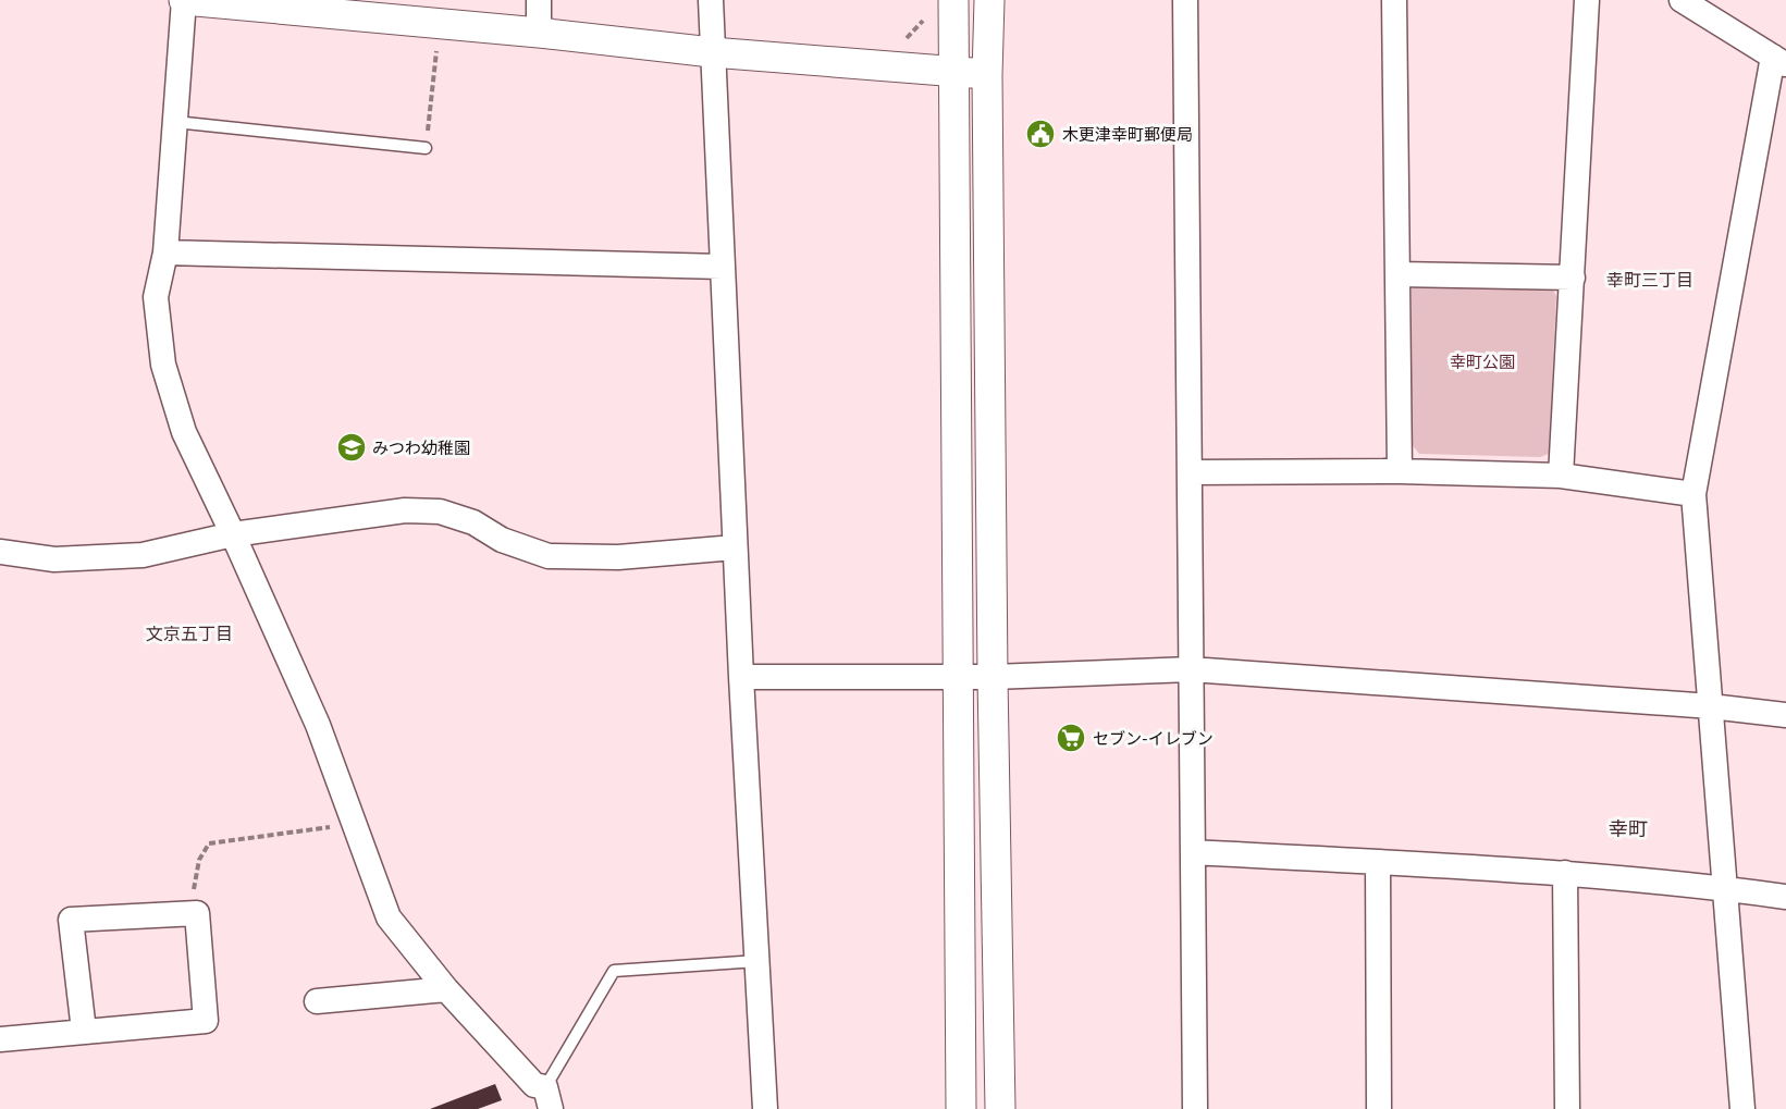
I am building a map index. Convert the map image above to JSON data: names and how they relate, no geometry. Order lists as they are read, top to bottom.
{
  "districts": ["幸町三丁目", "文京五丁目", "幸町"],
  "parks": ["幸町公園"],
  "places": {
    "public building": ["木更津幸町郵便局"],
    "school or university": ["みつわ幼稚園"],
    "supermarket": ["セブン-イレブン"]
  }
}
